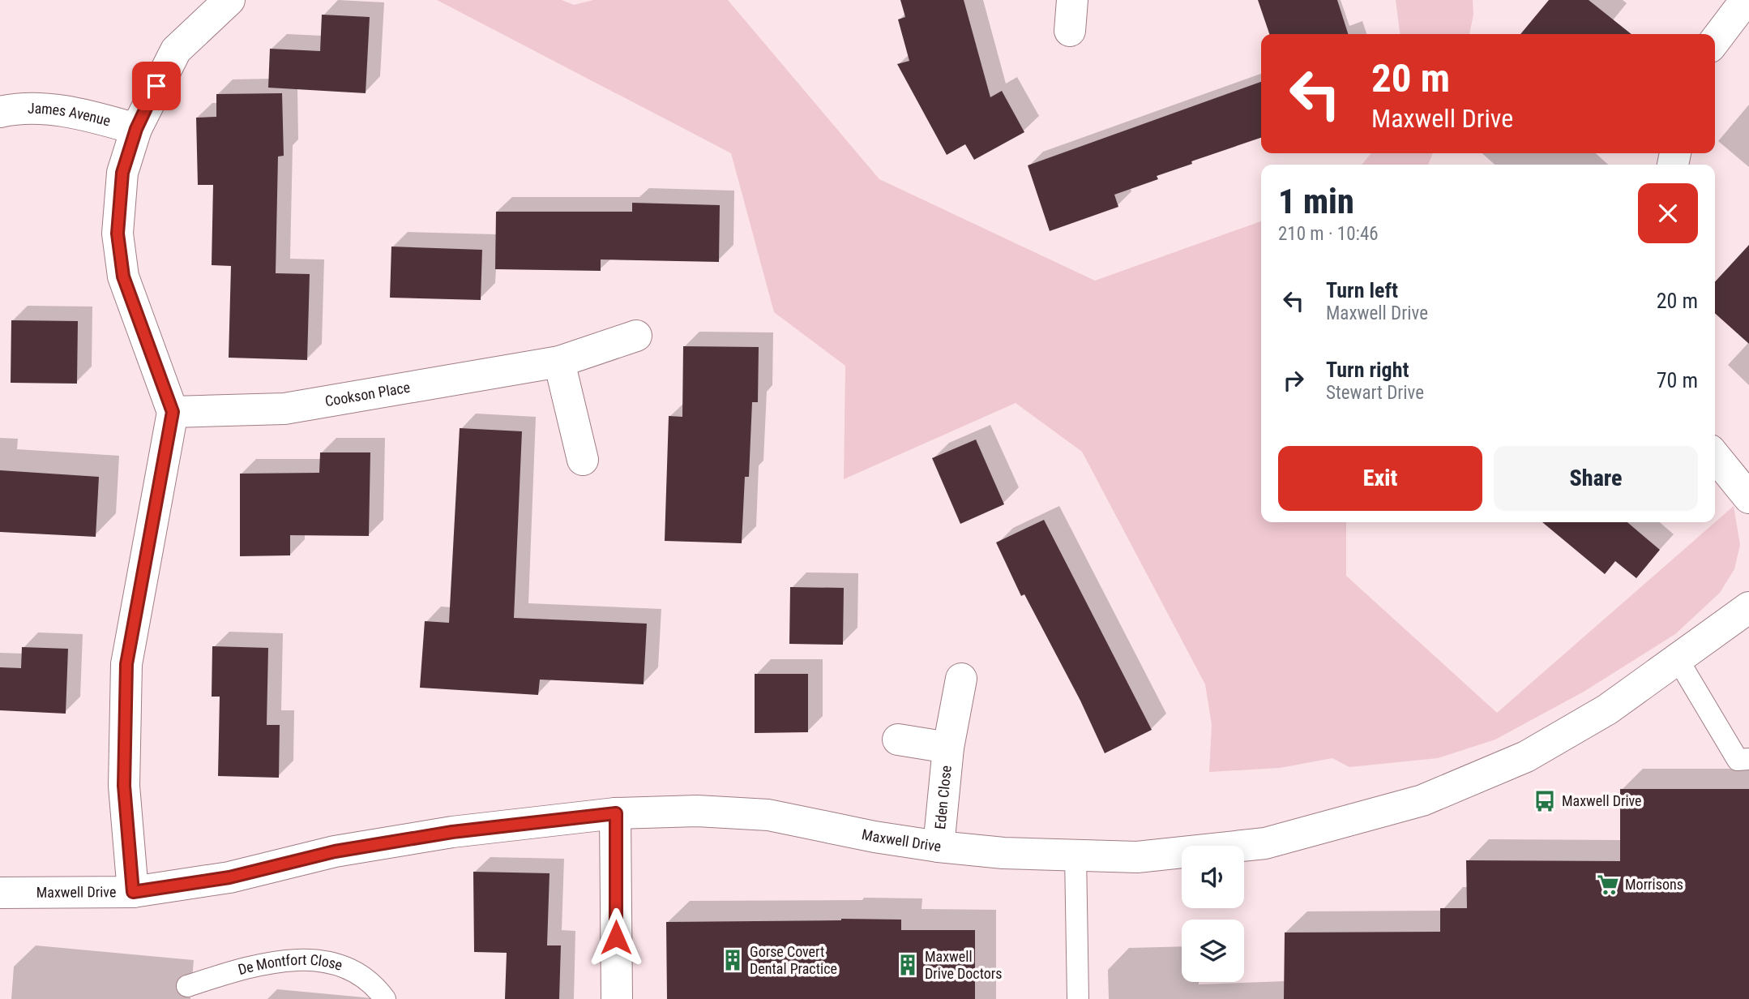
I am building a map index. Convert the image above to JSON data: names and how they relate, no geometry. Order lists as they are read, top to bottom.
{
  "streets": {
    "street": [
      "James Avenue",
      "Cookson Place",
      "Eden Close",
      "Maxwell Drive"
    ],
    "lane": ["De Montfort Close"]
  },
  "crossings": [
    ["Eden Close", "Maxwell Drive"]
  ],
  "places": {
    "bus stop": ["Maxwell Drive"],
    "supermarket": ["Morrisons"],
    "building": ["Gorse Covert Dental Practice", "Maxwell Drive Doctors"]
  },
  "page": {
    "turn": ["20 m", "Maxwell Drive"],
    "heading": ["1 min", "210 m · 10:46"],
    "list": [
      {
        "name": "Turn left",
        "note": "Maxwell Drive",
        "value": "20 m"
      },
      {
        "name": "Turn right",
        "note": "Stewart Drive",
        "value": "70 m"
      }
    ],
    "buttons": ["Exit", "Share"]
  }
}
